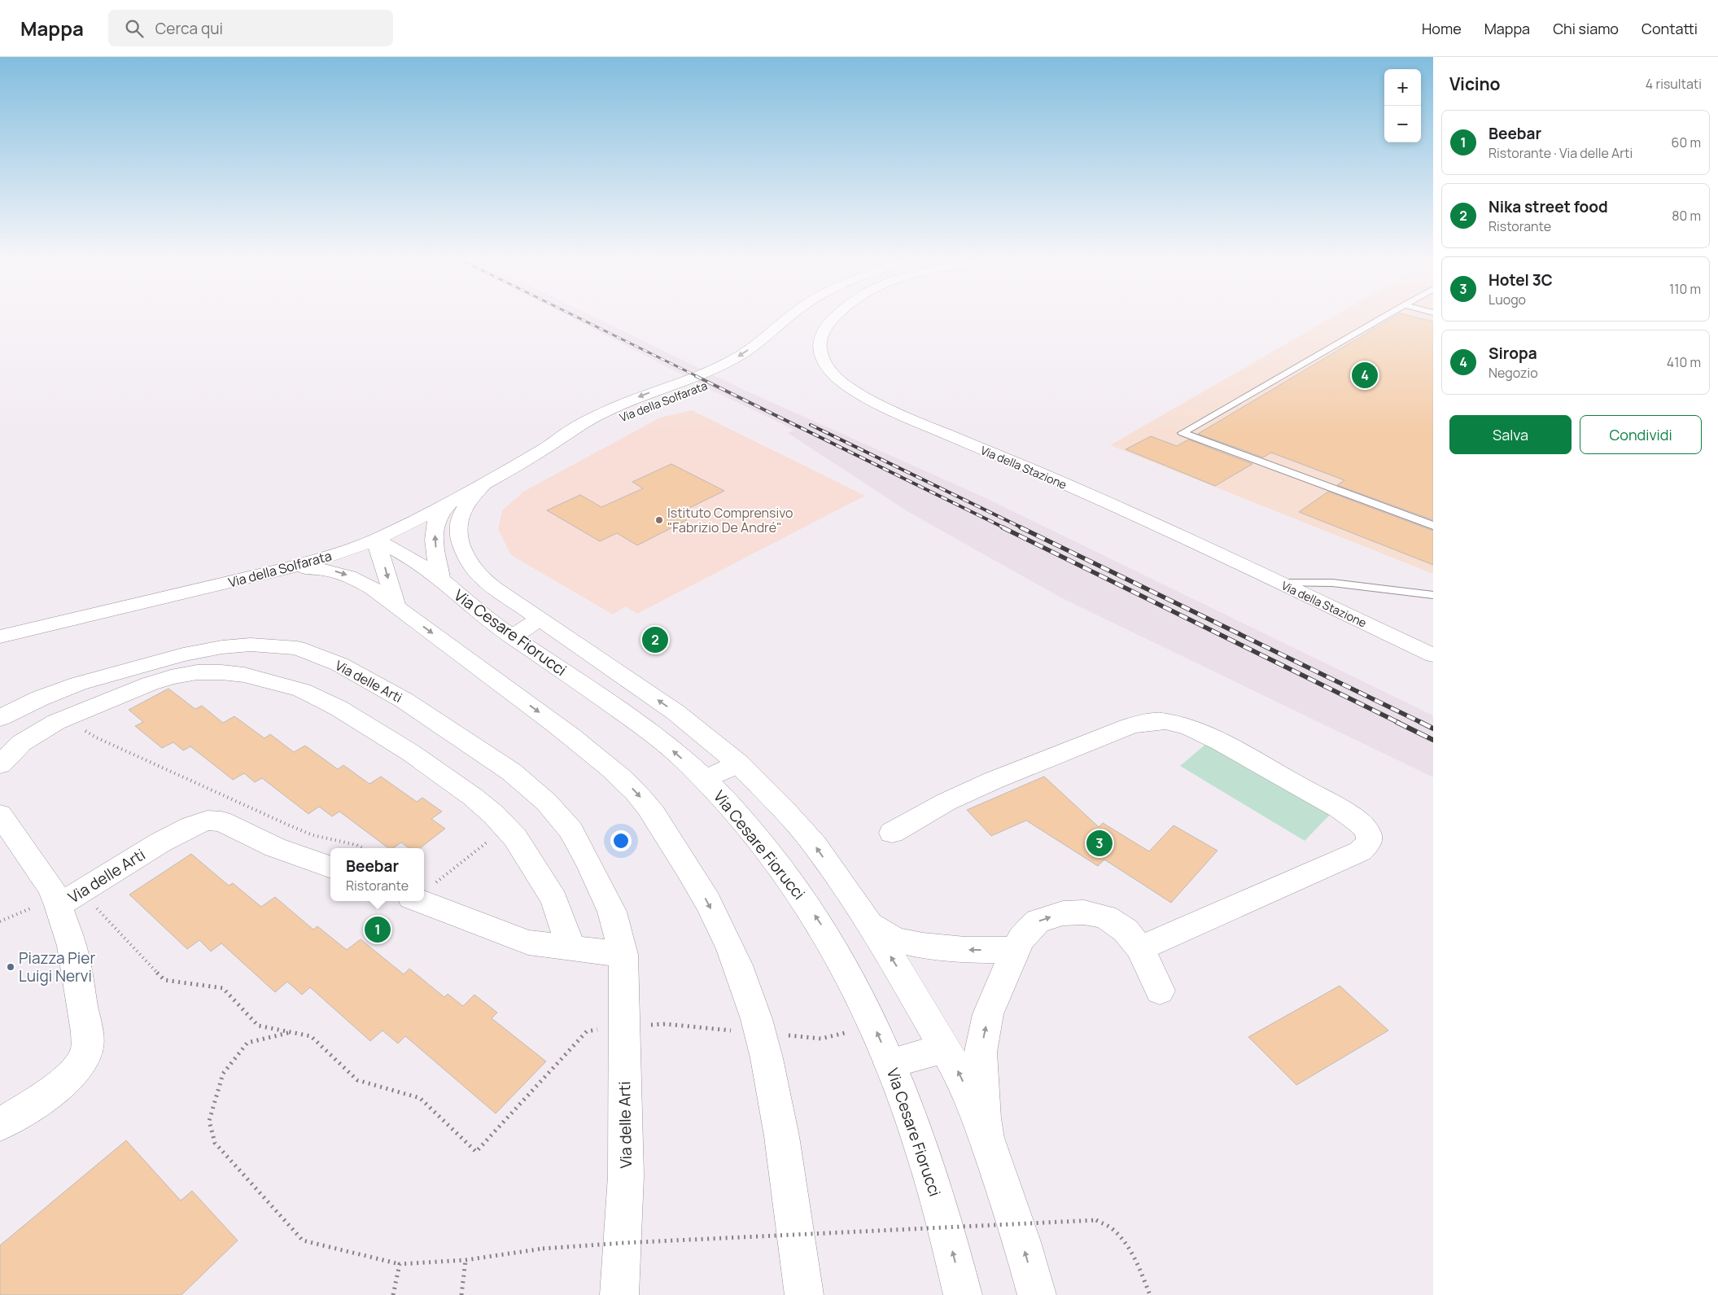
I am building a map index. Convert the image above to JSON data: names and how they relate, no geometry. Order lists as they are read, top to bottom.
{
  "streets": {
    "street": [
      "Via della Solfarata",
      "Via della Stazione",
      "Via Cesare Fiorucci",
      "Via delle Arti"
    ]
  },
  "crossings": [
    ["Via della Solfarata", "Via Cesare Fiorucci"]
  ],
  "places": ["Istituto Comprensivo \"Fabrizio De André\"", "Piazza Pier Luigi Nervi"],
  "page": {
    "header": "Mappa",
    "search": "Cerca qui",
    "nav": [
      "Home",
      "Mappa",
      "Chi siamo",
      "Contatti"
    ],
    "heading": ["Vicino", "4 risultati"],
    "map_buttons": ["+", "−"],
    "list": [
      {
        "mark": "1",
        "name": "Beebar",
        "note": "Ristorante · Via delle Arti",
        "value": "60 m"
      },
      {
        "mark": "2",
        "name": "Nika street food",
        "note": "Ristorante",
        "value": "80 m"
      },
      {
        "mark": "3",
        "name": "Hotel 3C",
        "note": "Luogo",
        "value": "110 m"
      },
      {
        "mark": "4",
        "name": "Siropa",
        "note": "Negozio",
        "value": "410 m"
      }
    ],
    "pins": [
      "4",
      "2",
      "3",
      "1"
    ],
    "buttons": ["Salva", "Condividi"],
    "popup": ["Beebar", "Ristorante"]
  }
}
